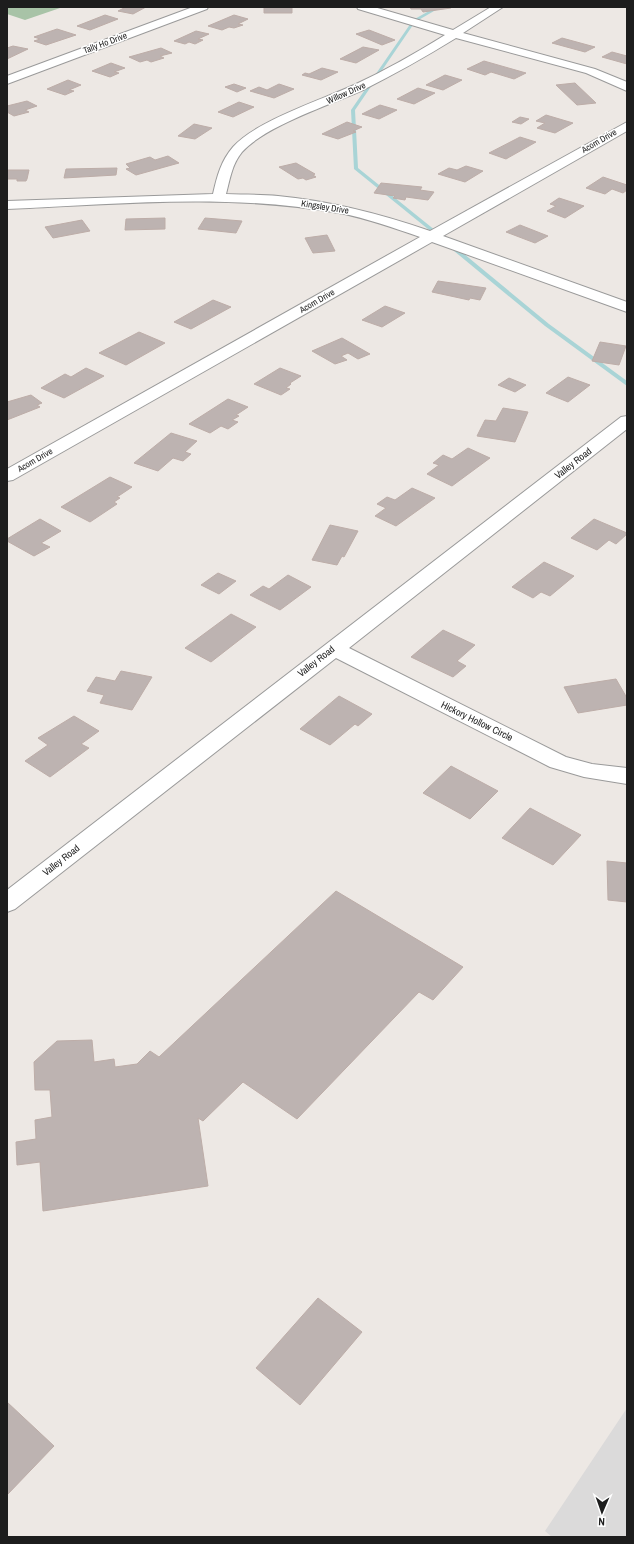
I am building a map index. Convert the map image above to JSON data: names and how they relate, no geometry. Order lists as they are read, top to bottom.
{
  "streets": {
    "street": [
      "Tally Ho Drive",
      "Willow Drive",
      "Acorn Drive",
      "Kingsley Drive",
      "Valley Road",
      "Hickory Hollow Circle"
    ]
  },
  "crossings": [
    ["Willow Drive", "Kingsley Drive"],
    ["Acorn Drive", "Kingsley Drive"],
    ["Valley Road", "Hickory Hollow Circle"]
  ],
  "north": "bottom"
}
